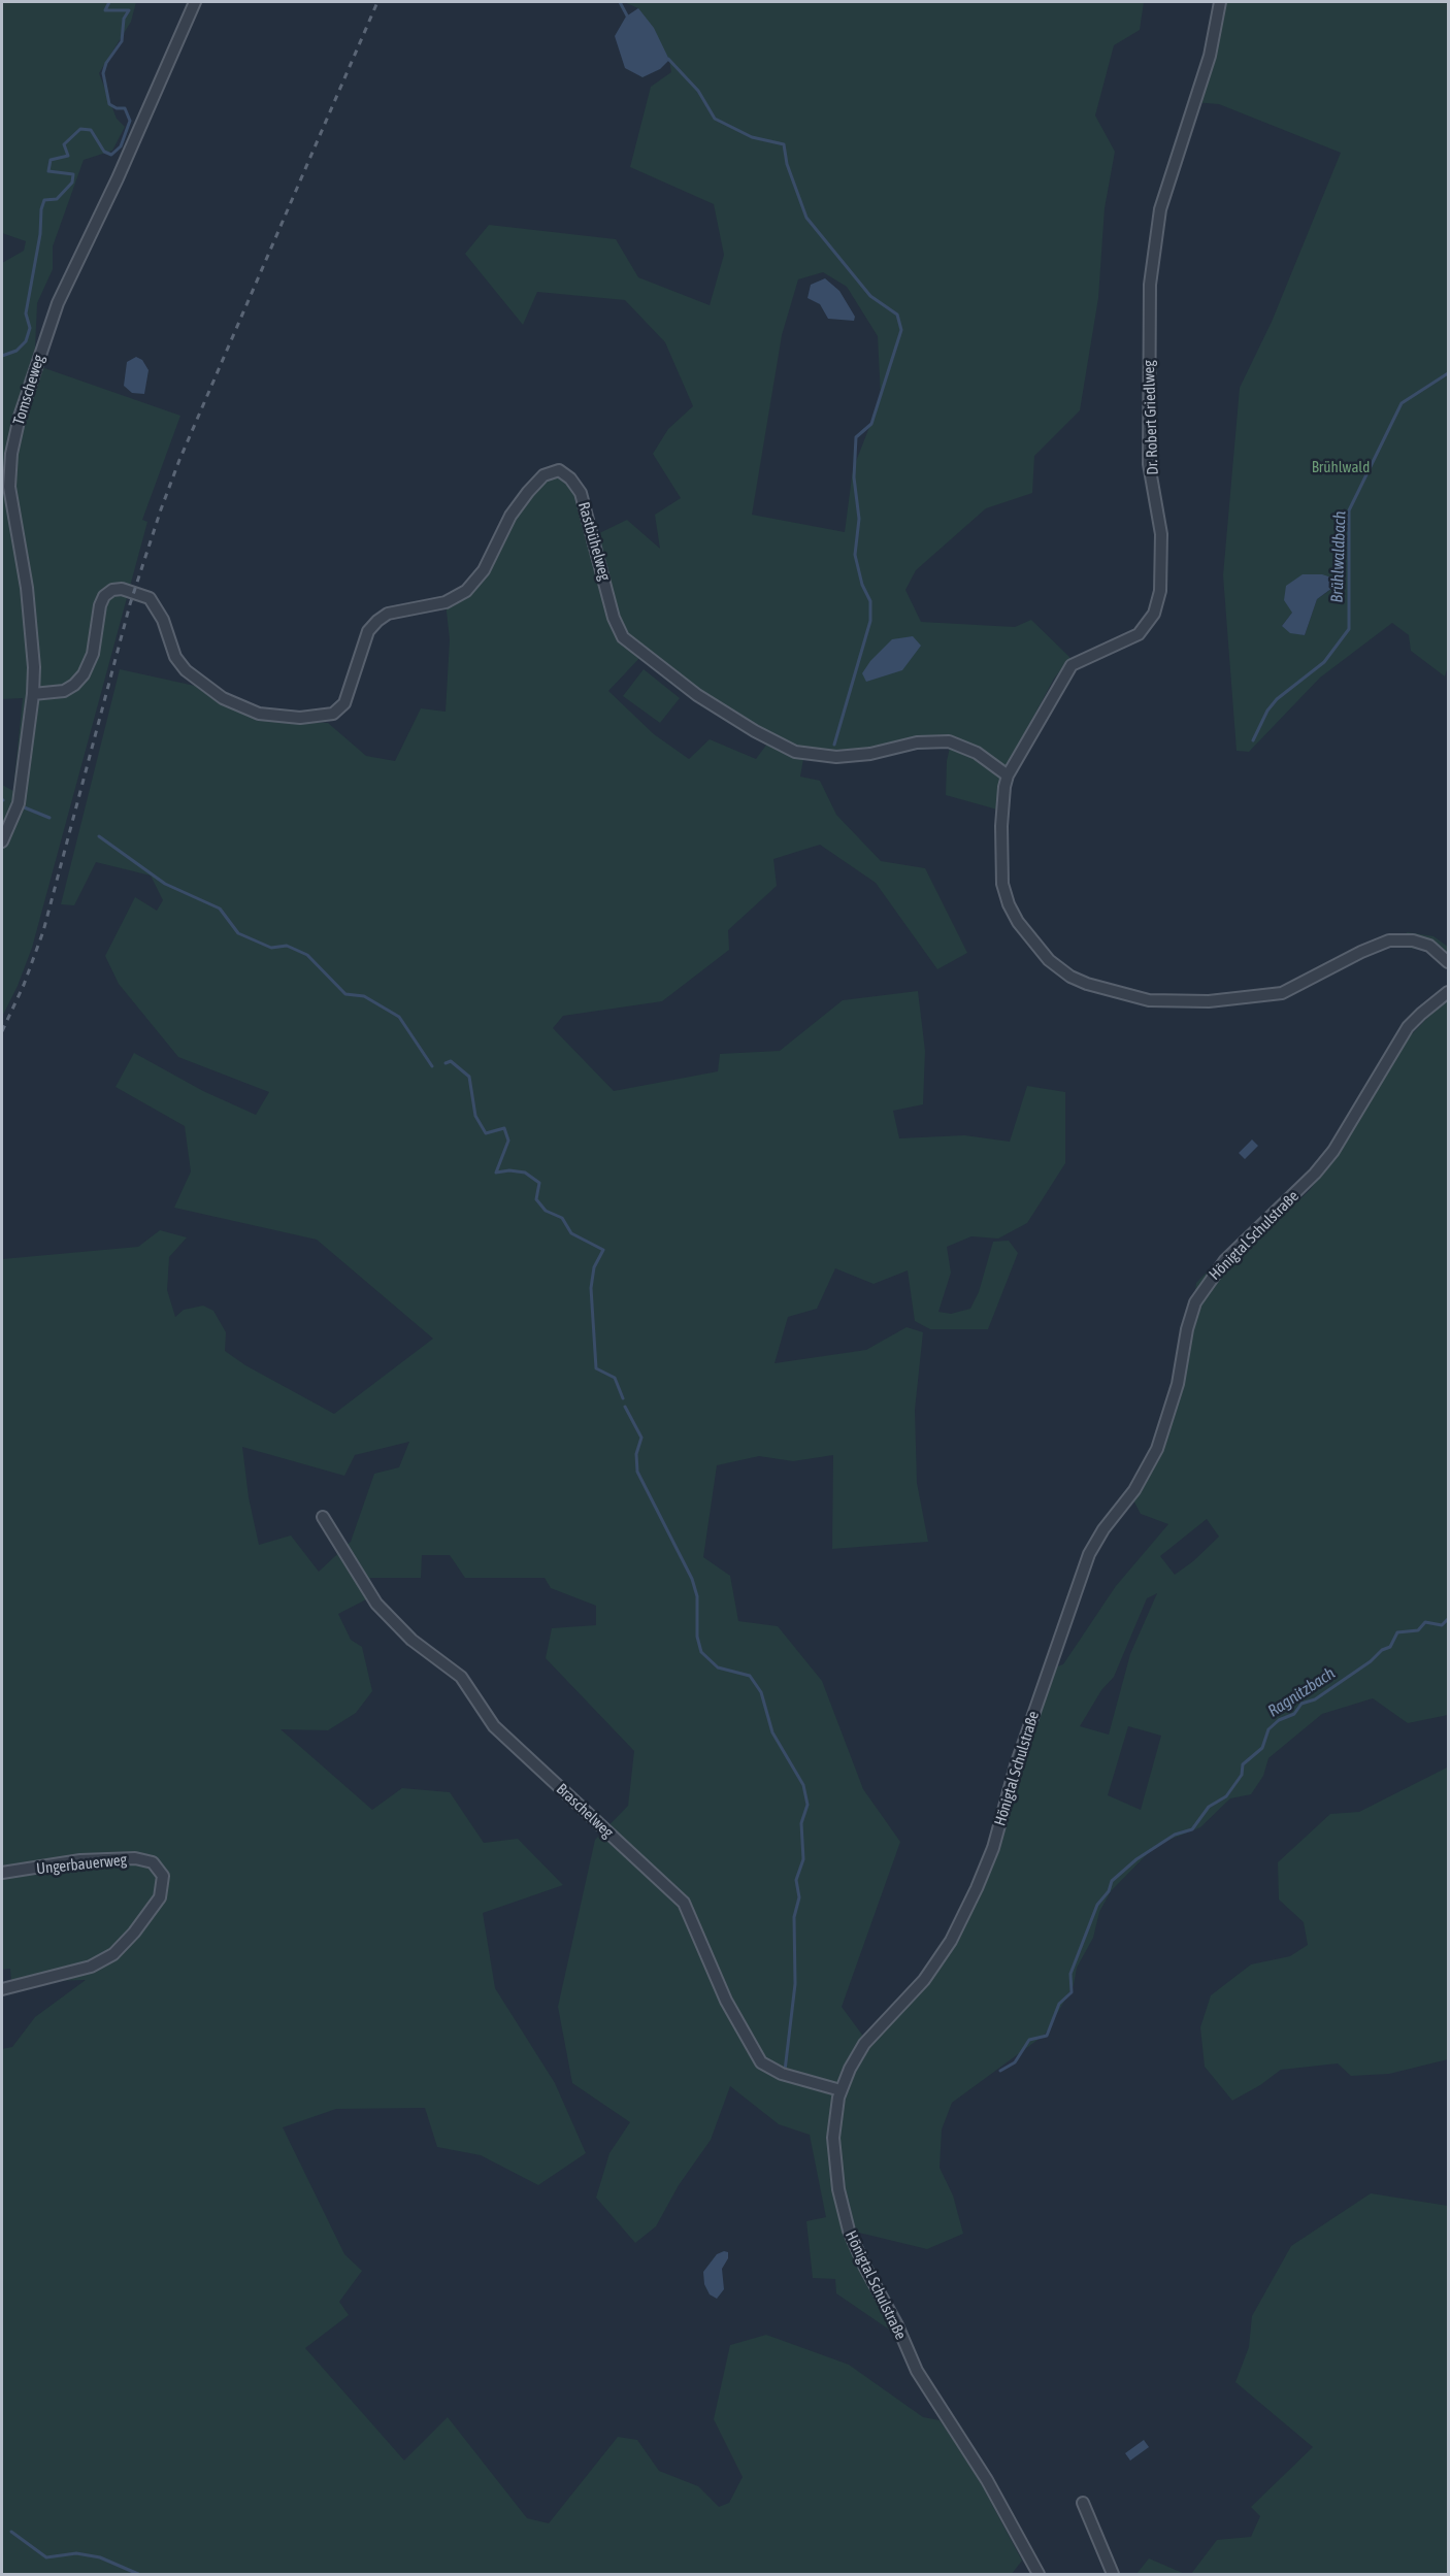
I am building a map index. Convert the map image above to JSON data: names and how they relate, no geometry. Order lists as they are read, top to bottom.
{
  "streets": {
    "street": [
      "Tomscheweg",
      "Dr. Robert Griedlweg",
      "Rastbühelweg",
      "Hönigtal Schulstraße",
      "Braschelweg",
      "Ungerbauerweg"
    ]
  },
  "crossings": [
    ["Tomscheweg", "Rastbühelweg"],
    ["Dr. Robert Griedlweg", "Rastbühelweg"],
    ["Hönigtal Schulstraße", "Braschelweg"]
  ],
  "water": ["Brühlwaldbach", "Ragnitzbach"],
  "parks": ["Brühlwald"]
}
